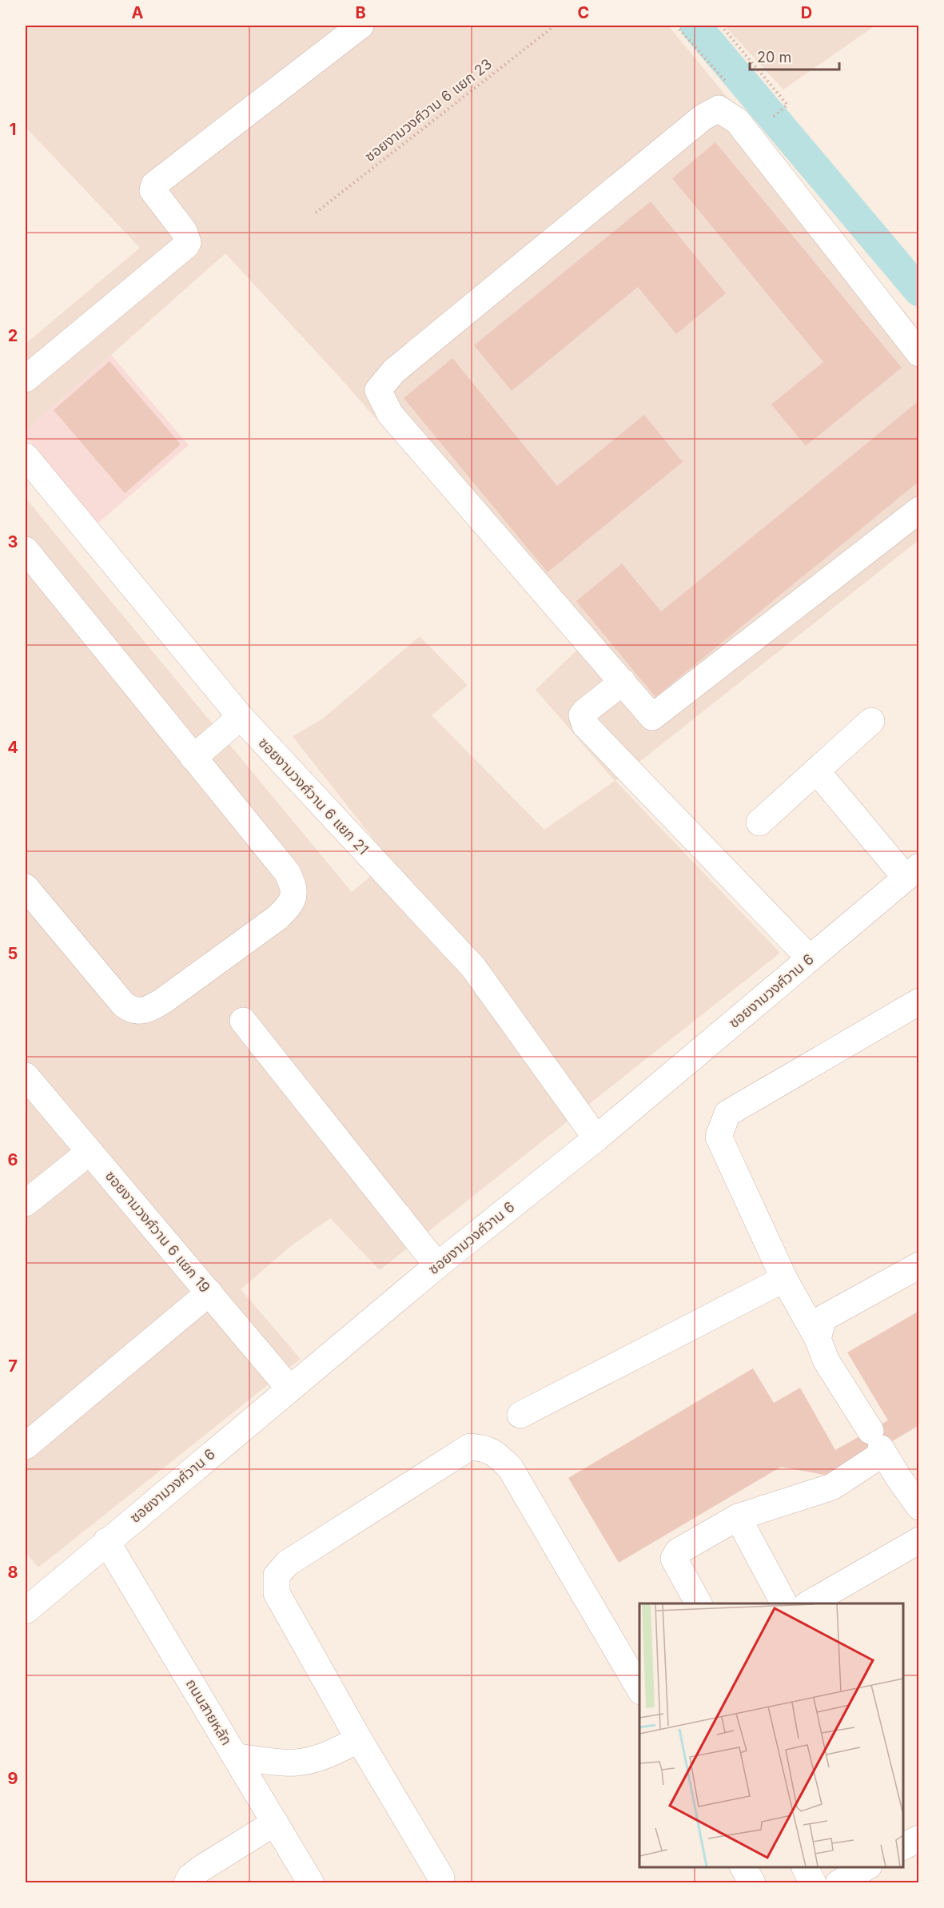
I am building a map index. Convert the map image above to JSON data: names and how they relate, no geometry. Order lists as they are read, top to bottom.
{
  "streets": {
    "street": [
      "ซอยงามวงศ์วาน 6 แยก 21",
      "ซอยงามวงศ์วาน 6",
      "ซอยงามวงศ์วาน 6 แยก 19",
      "ถนนสายหลัก"
    ],
    "path": ["ซอยงามวงศ์วาน 6 แยก 23"]
  },
  "crossings": [
    ["ซอยงามวงศ์วาน 6 แยก 21", "ซอยงามวงศ์วาน 6"],
    ["ซอยงามวงศ์วาน 6", "ซอยงามวงศ์วาน 6 แยก 19"],
    ["ซอยงามวงศ์วาน 6", "ถนนสายหลัก"]
  ],
  "scale_bar": "20 m",
  "grid": {
    "columns": [
      "A",
      "B",
      "C",
      "D"
    ],
    "rows": [
      "1",
      "2",
      "3",
      "4",
      "5",
      "6",
      "7",
      "8",
      "9"
    ]
  }
}
